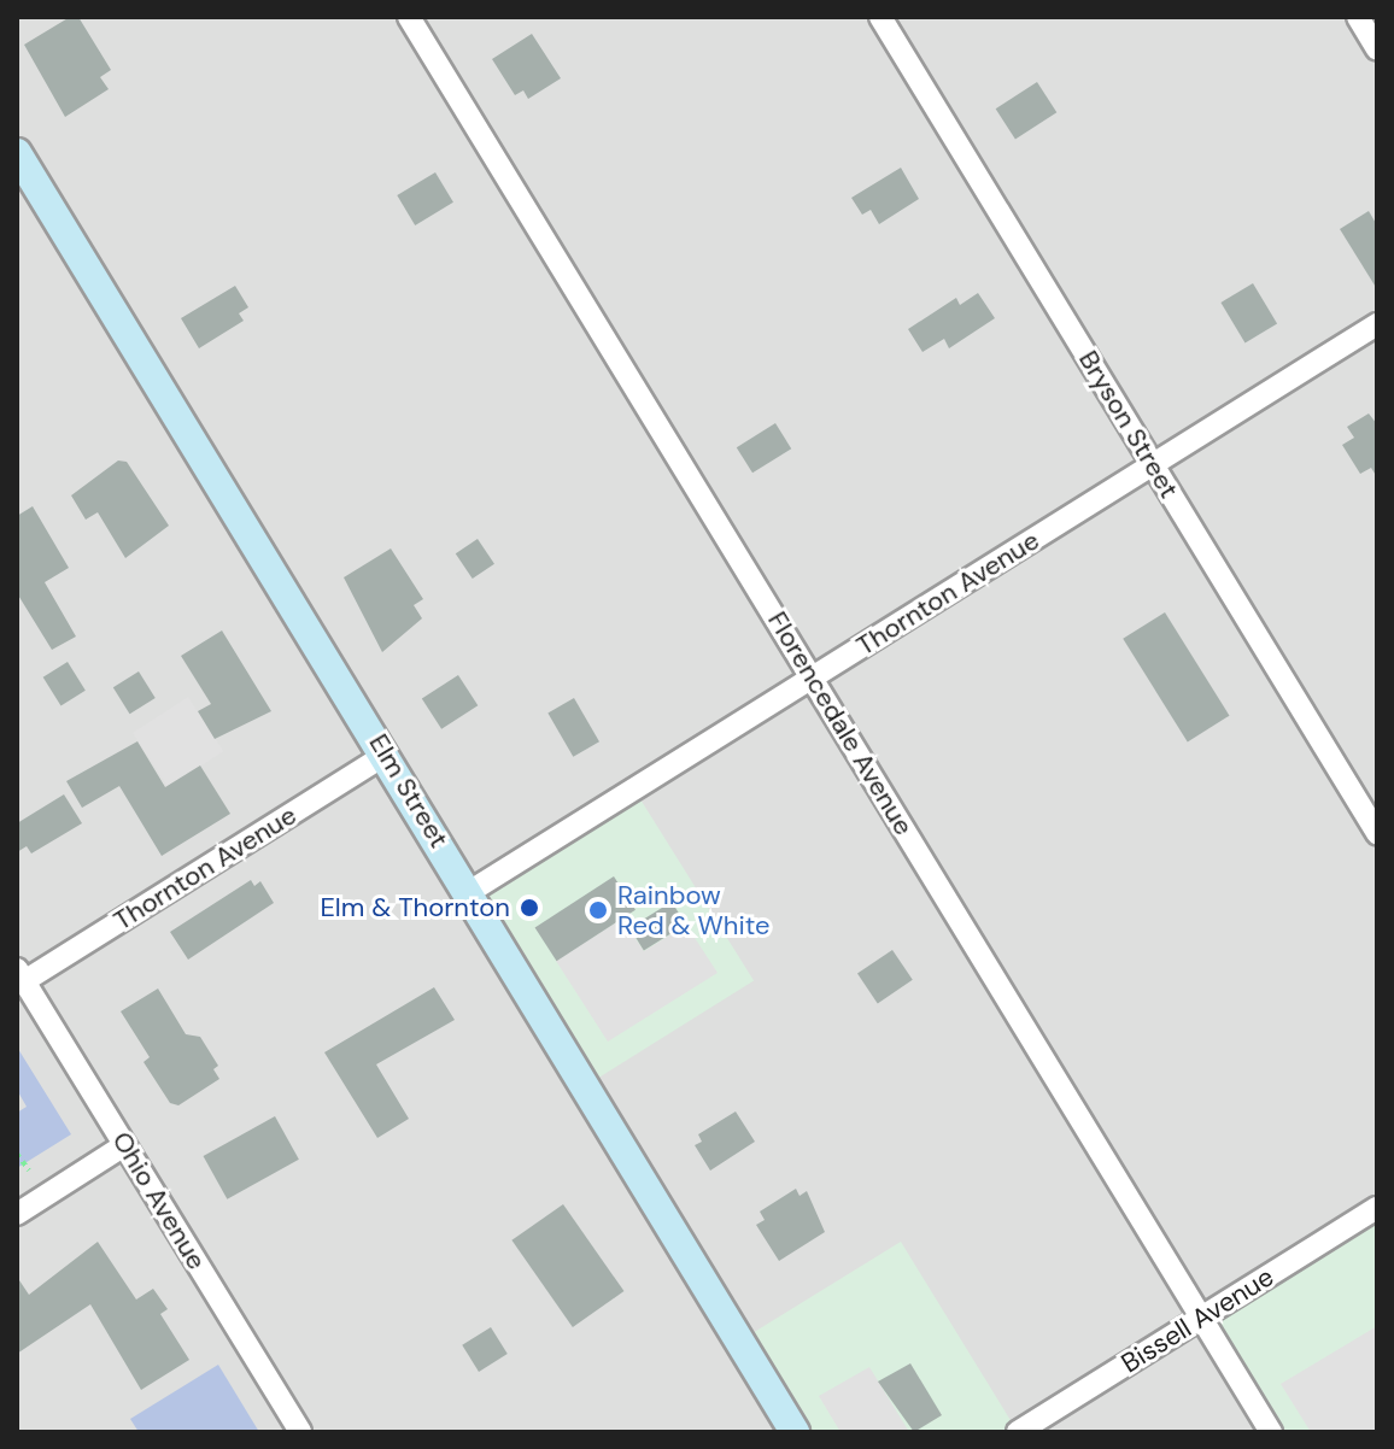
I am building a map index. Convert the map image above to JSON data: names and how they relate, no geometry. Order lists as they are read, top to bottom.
{
  "streets": {
    "street": [
      "Bryson Street",
      "Thornton Avenue",
      "Florencedale Avenue",
      "Elm Street",
      "Ohio Avenue",
      "Bissell Avenue"
    ]
  },
  "crossings": [
    ["Bryson Street", "Thornton Avenue"],
    ["Thornton Avenue", "Florencedale Avenue"],
    ["Thornton Avenue", "Elm Street"],
    ["Thornton Avenue", "Ohio Avenue"],
    ["Florencedale Avenue", "Bissell Avenue"]
  ],
  "places": ["Elm & Thornton", "Rainbow Red & White"]
}
